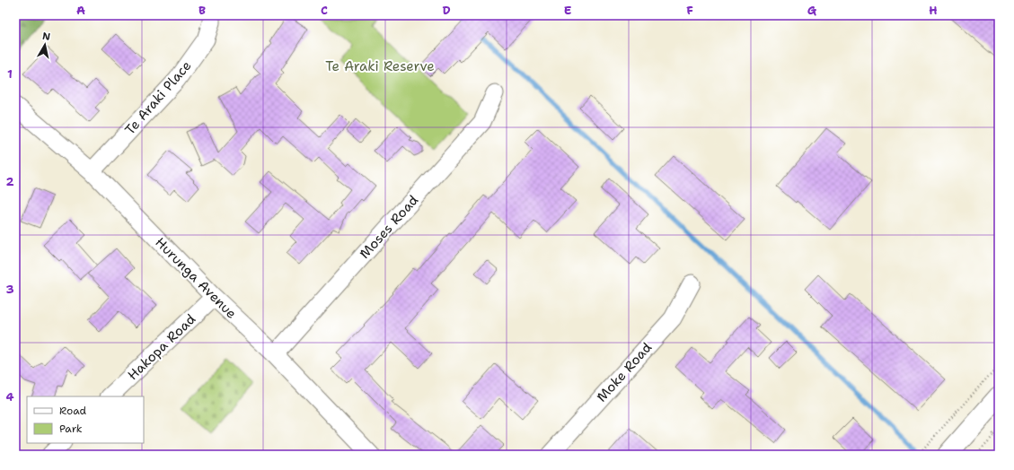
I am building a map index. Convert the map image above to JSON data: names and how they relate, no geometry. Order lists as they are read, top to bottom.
{
  "streets": {
    "street": [
      "Te Araki Place",
      "Moses Road",
      "Hurunga Avenue",
      "Hakopa Road",
      "Moke Road"
    ]
  },
  "crossings": [
    ["Te Araki Place", "Hurunga Avenue"],
    ["Moses Road", "Hurunga Avenue"],
    ["Hurunga Avenue", "Hakopa Road"]
  ],
  "parks": ["Te Araki Reserve"],
  "legend": ["Road", "Park"],
  "north": "top",
  "grid": {
    "columns": [
      "A",
      "B",
      "C",
      "D",
      "E",
      "F",
      "G",
      "H"
    ],
    "rows": [
      "1",
      "2",
      "3",
      "4"
    ]
  }
}
